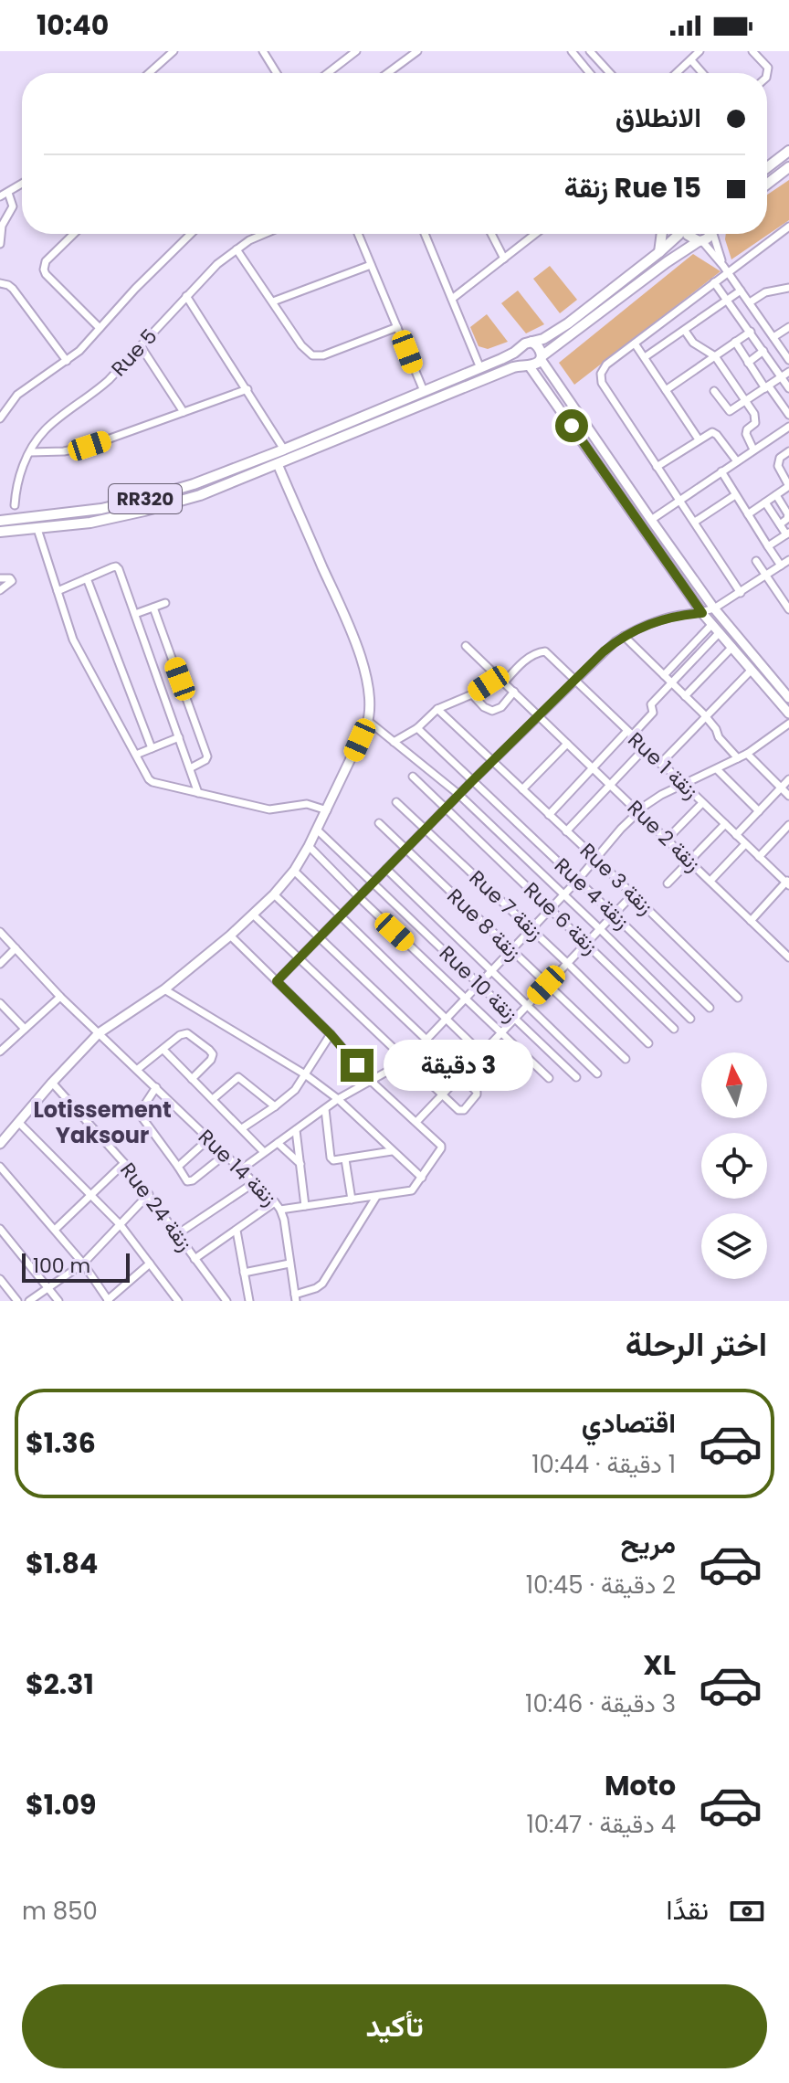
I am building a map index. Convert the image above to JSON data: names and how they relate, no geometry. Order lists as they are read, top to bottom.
{
  "streets": {
    "main road": ["RR320"],
    "street": [
      "Rue 5",
      "Rue 1 زنقة",
      "Rue 2 زنقة",
      "Rue 3 زنقة",
      "Rue 4 زنقة",
      "Rue 7 زنقة",
      "Rue 6 زنقة",
      "Rue 8 زنقة",
      "Rue 10 زنقة",
      "Rue 14 زنقة",
      "Rue 24 زنقة"
    ]
  },
  "crossings": [
    ["Rue 1 زنقة", "Rue 2 زنقة"]
  ],
  "districts": ["Lotissement Yaksour"],
  "scale_bar": "100 m",
  "north": "top",
  "page": {
    "status": "10:40",
    "banner": ["الانطلاق", "Rue 15 زنقة"],
    "bubble": "3 دقيقة",
    "scale": "100 m",
    "heading": "اختر الرحلة",
    "list": [
      {
        "name": "اقتصادي",
        "note": "1 دقيقة · 10:44",
        "value": "$1.36"
      },
      {
        "name": "مريح",
        "note": "2 دقيقة · 10:45",
        "value": "$1.84"
      },
      {
        "name": "XL",
        "note": "3 دقيقة · 10:46",
        "value": "$2.31"
      },
      {
        "name": "Moto",
        "note": "4 دقيقة · 10:47",
        "value": "$1.09"
      }
    ],
    "pay": ["نقدًا", "850 m"],
    "buttons": "تأكيد"
  }
}
